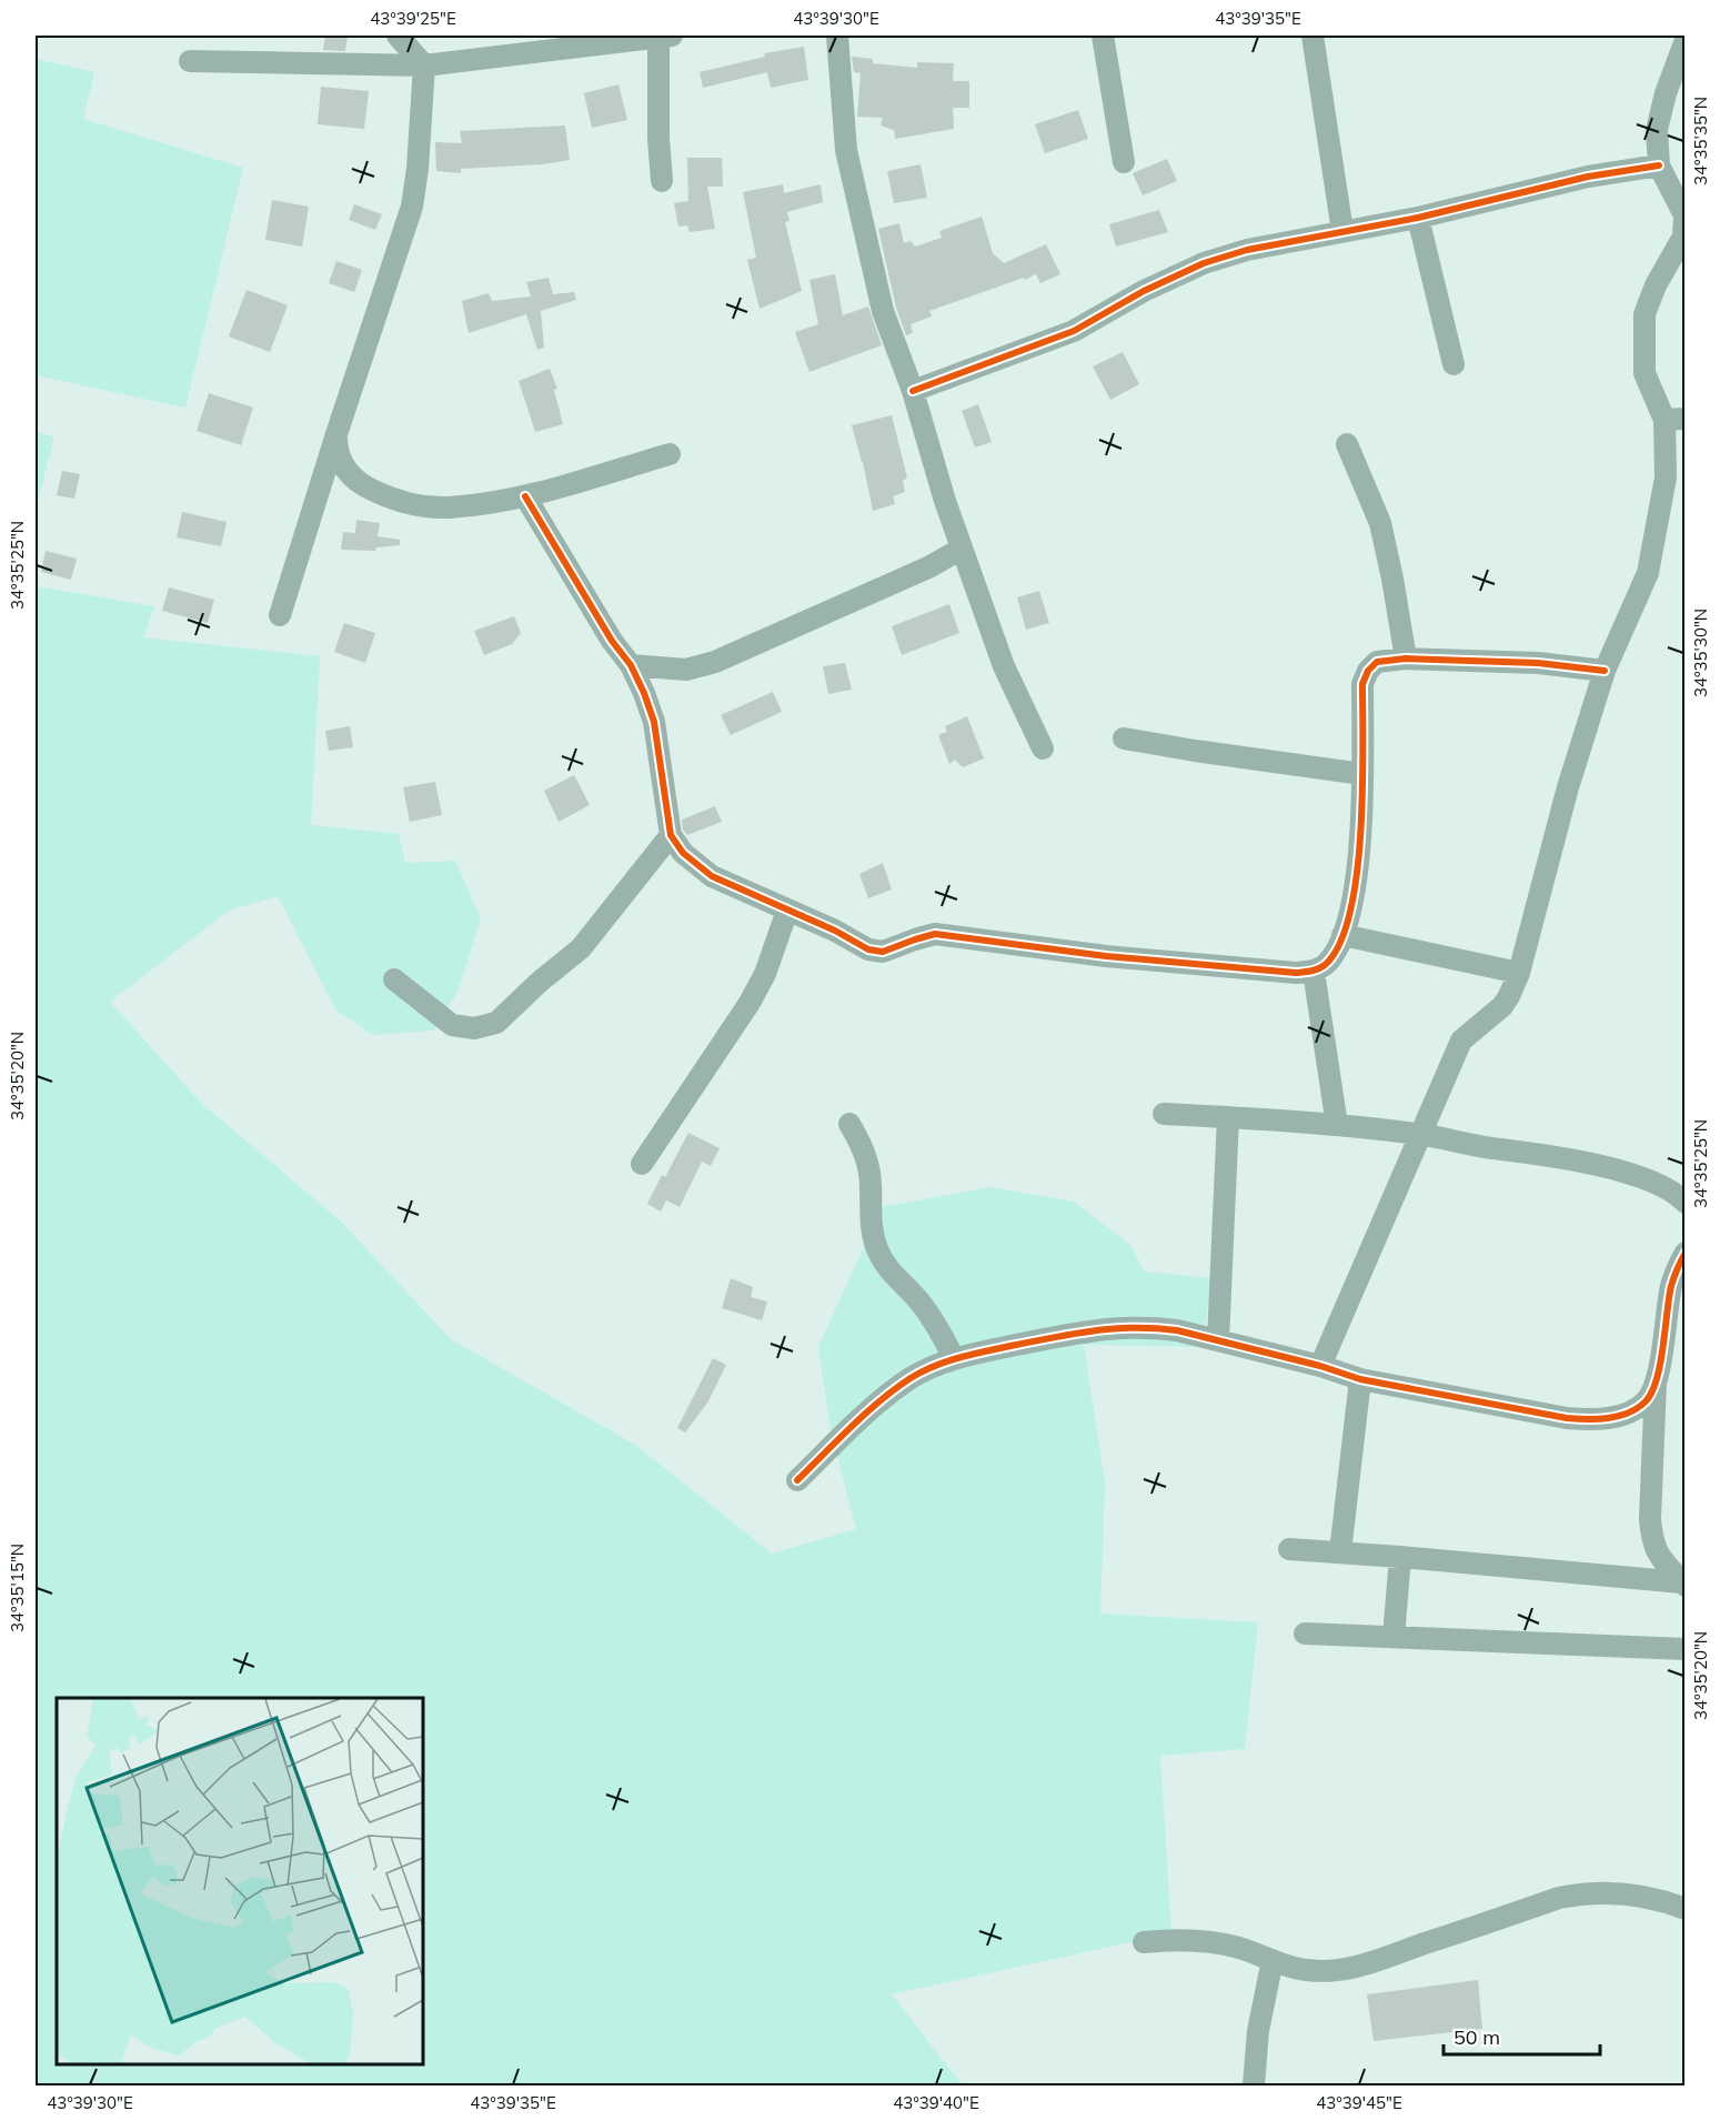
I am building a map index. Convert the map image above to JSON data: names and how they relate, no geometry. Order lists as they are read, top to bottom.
{
  "scale_bar": "50 m",
  "coordinates": [
    "43°39'25\"E",
    "43°39'30\"E",
    "43°39'35\"E",
    "34°35'35\"N",
    "34°35'25\"N",
    "34°35'30\"N",
    "34°35'20\"N",
    "34°35'15\"N",
    "43°39'40\"E",
    "43°39'45\"E"
  ]
}
